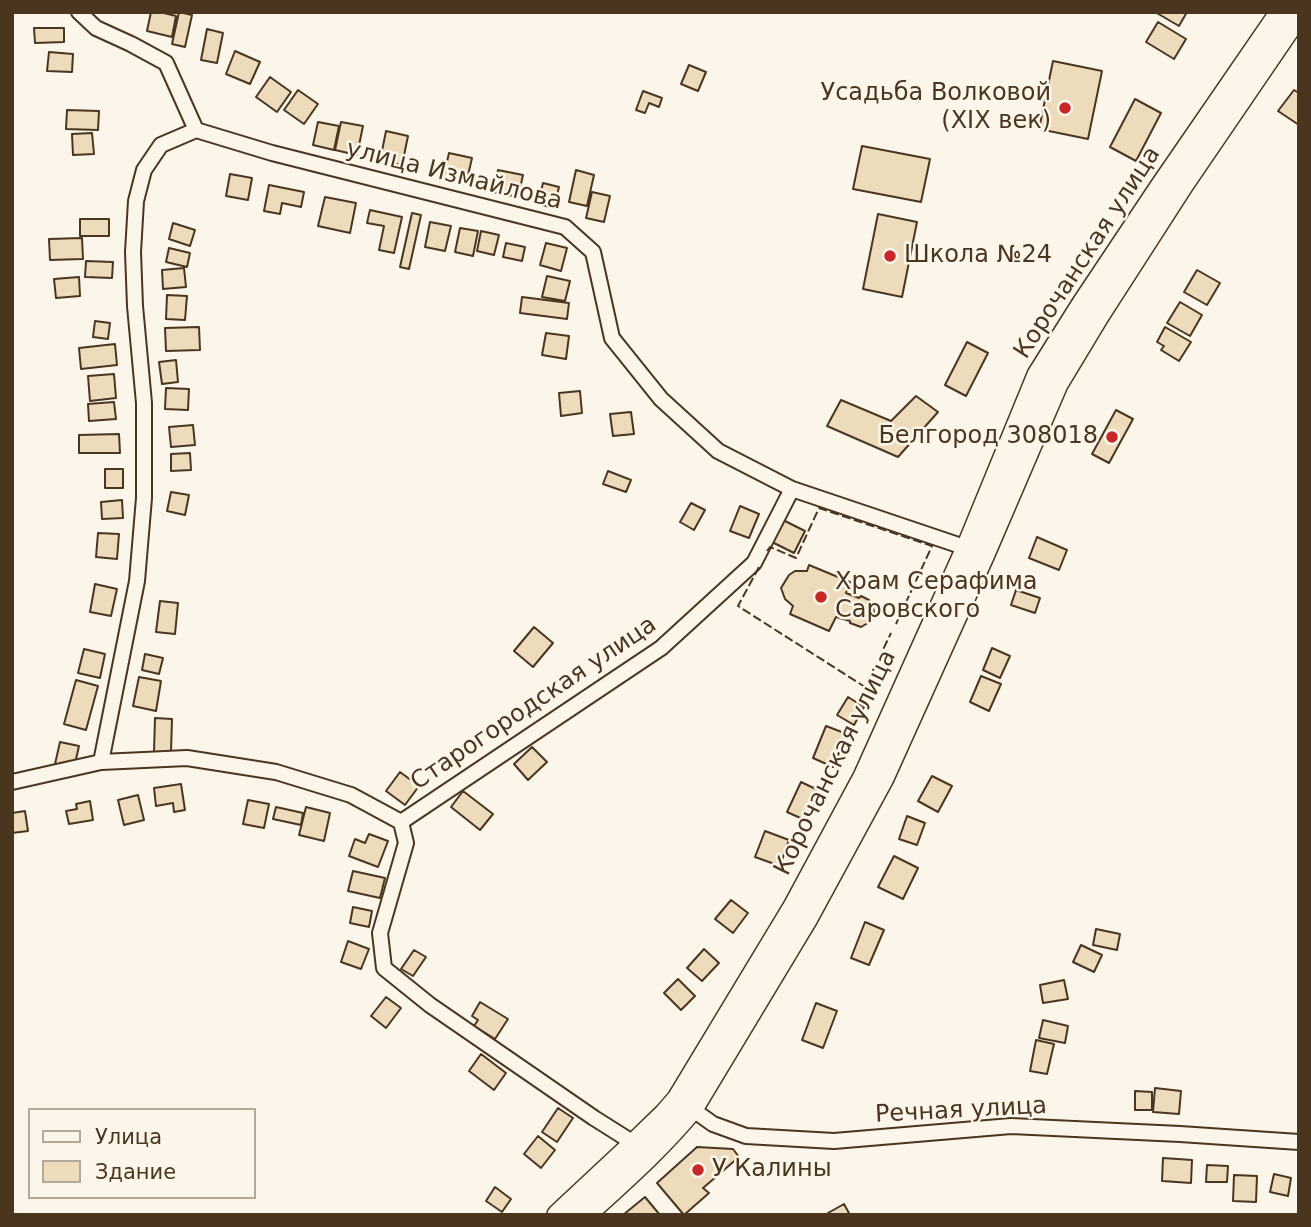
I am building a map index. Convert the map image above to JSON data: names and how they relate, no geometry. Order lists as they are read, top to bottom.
{
  "streets": {
    "main road": ["Корочанская улица"],
    "street": ["улица Измайлова", "Старогородская улица", "Речная улица"]
  },
  "crossings": [
    ["улица Измайлова", "Корочанская улица"],
    ["улица Измайлова", "Старогородская улица"],
    ["Корочанская улица", "Старогородская улица"],
    ["Корочанская улица", "Речная улица"]
  ],
  "places": [
    "Усадьба Волковой (XIX век)",
    "Школа №24",
    "Белгород 308018",
    "Храм Серафима Саровского",
    "У Калины"
  ],
  "legend": ["Улица", "Здание"]
}
